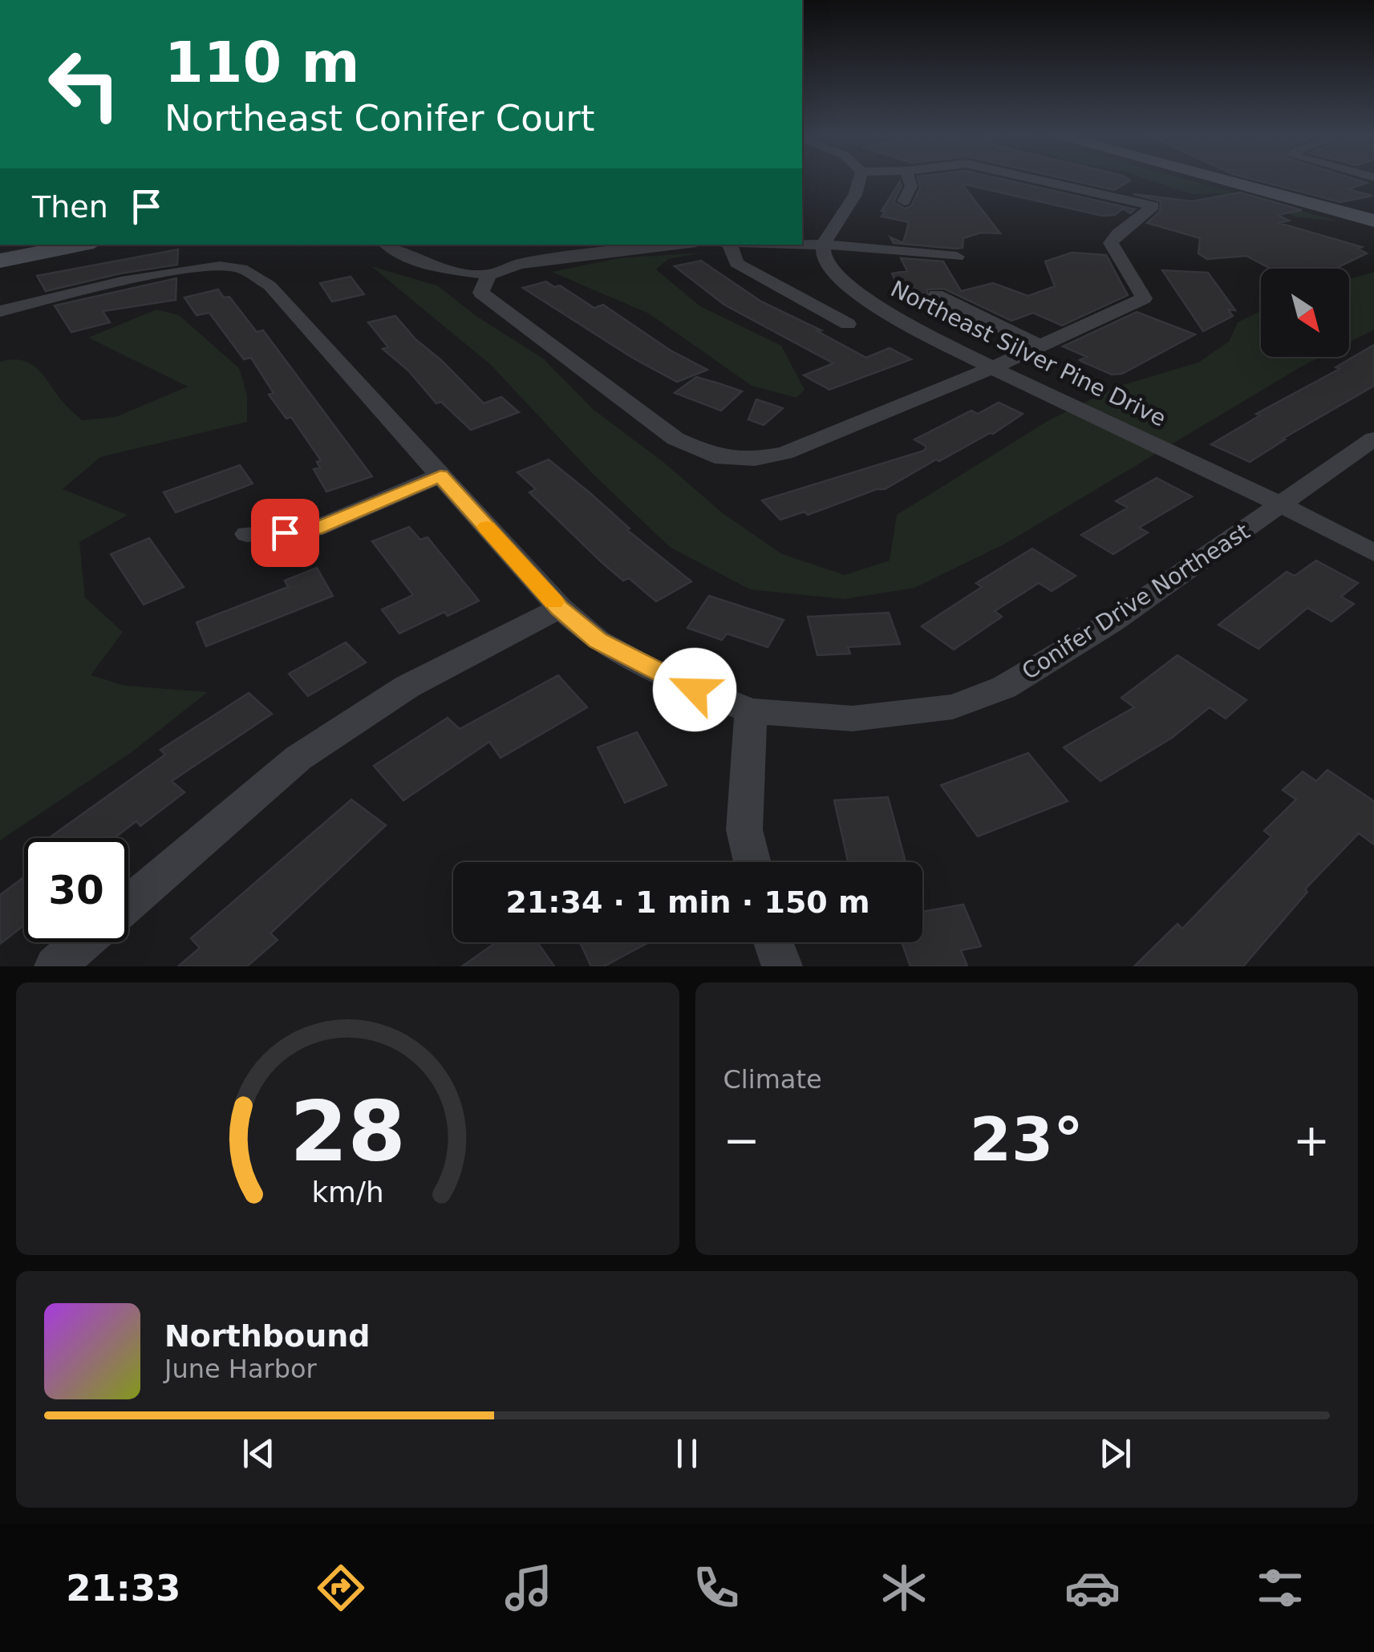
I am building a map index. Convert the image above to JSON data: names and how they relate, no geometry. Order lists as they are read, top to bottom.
{
  "streets": {
    "street": ["Northeast Silver Pine Drive", "Conifer Drive Northeast"]
  },
  "crossings": [
    ["Northeast Silver Pine Drive", "Conifer Drive Northeast"]
  ],
  "north": "bottom right",
  "page": {
    "turn": ["110 m", "Northeast Conifer Court"],
    "then": "Then",
    "limit": "30",
    "trip": "21:34 · 1 min · 150 m",
    "tile": "Climate",
    "heat": ["−", "23°", "+"],
    "song": ["Northbound", "June Harbor"],
    "tabs": "21:33",
    "gauge": ["28", "km/h"]
  }
}
